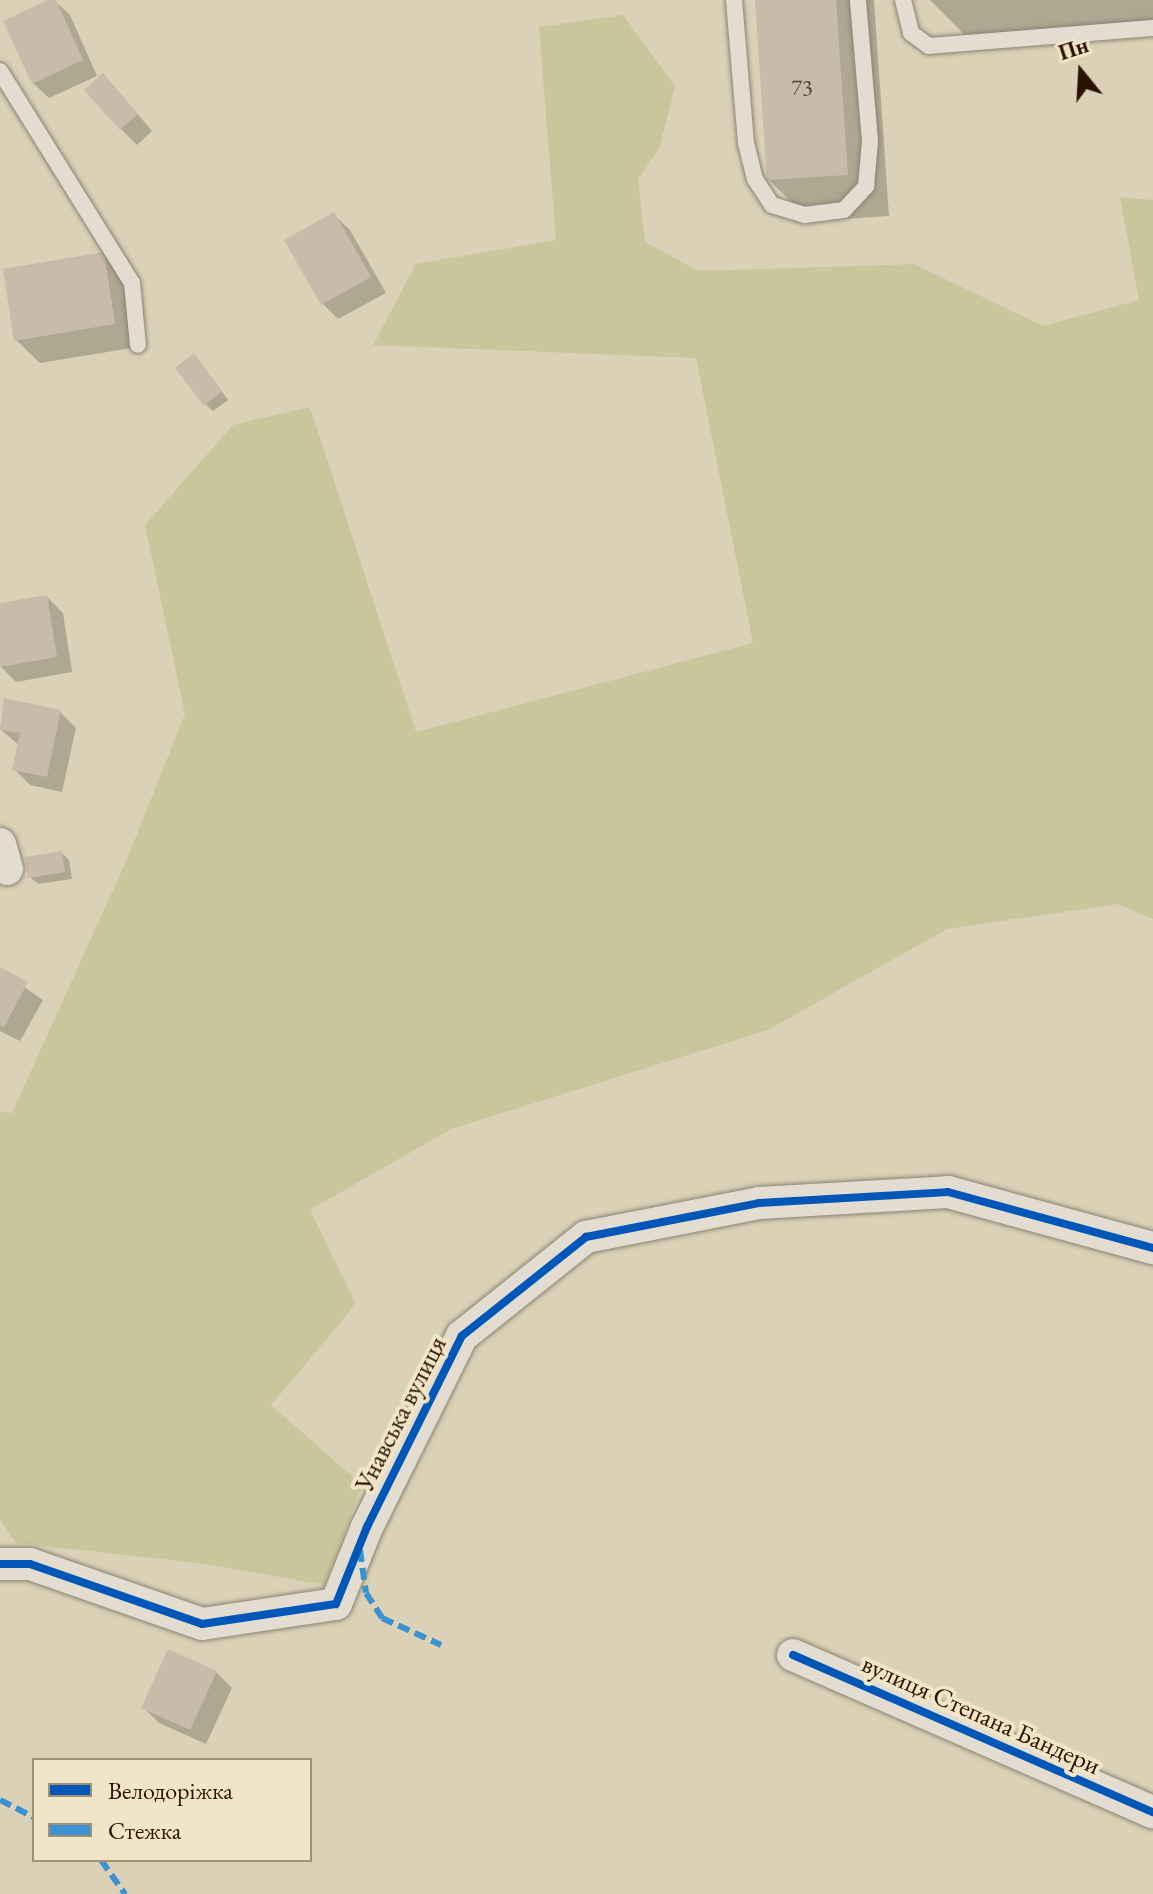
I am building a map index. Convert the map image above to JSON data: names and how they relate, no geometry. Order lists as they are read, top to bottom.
{
  "streets": {
    "street": ["Унавська вулиця", "вулиця Степана Бандери"]
  },
  "house_numbers": ["73"],
  "legend": ["Велодоріжка", "Стежка"],
  "north": "top"
}
